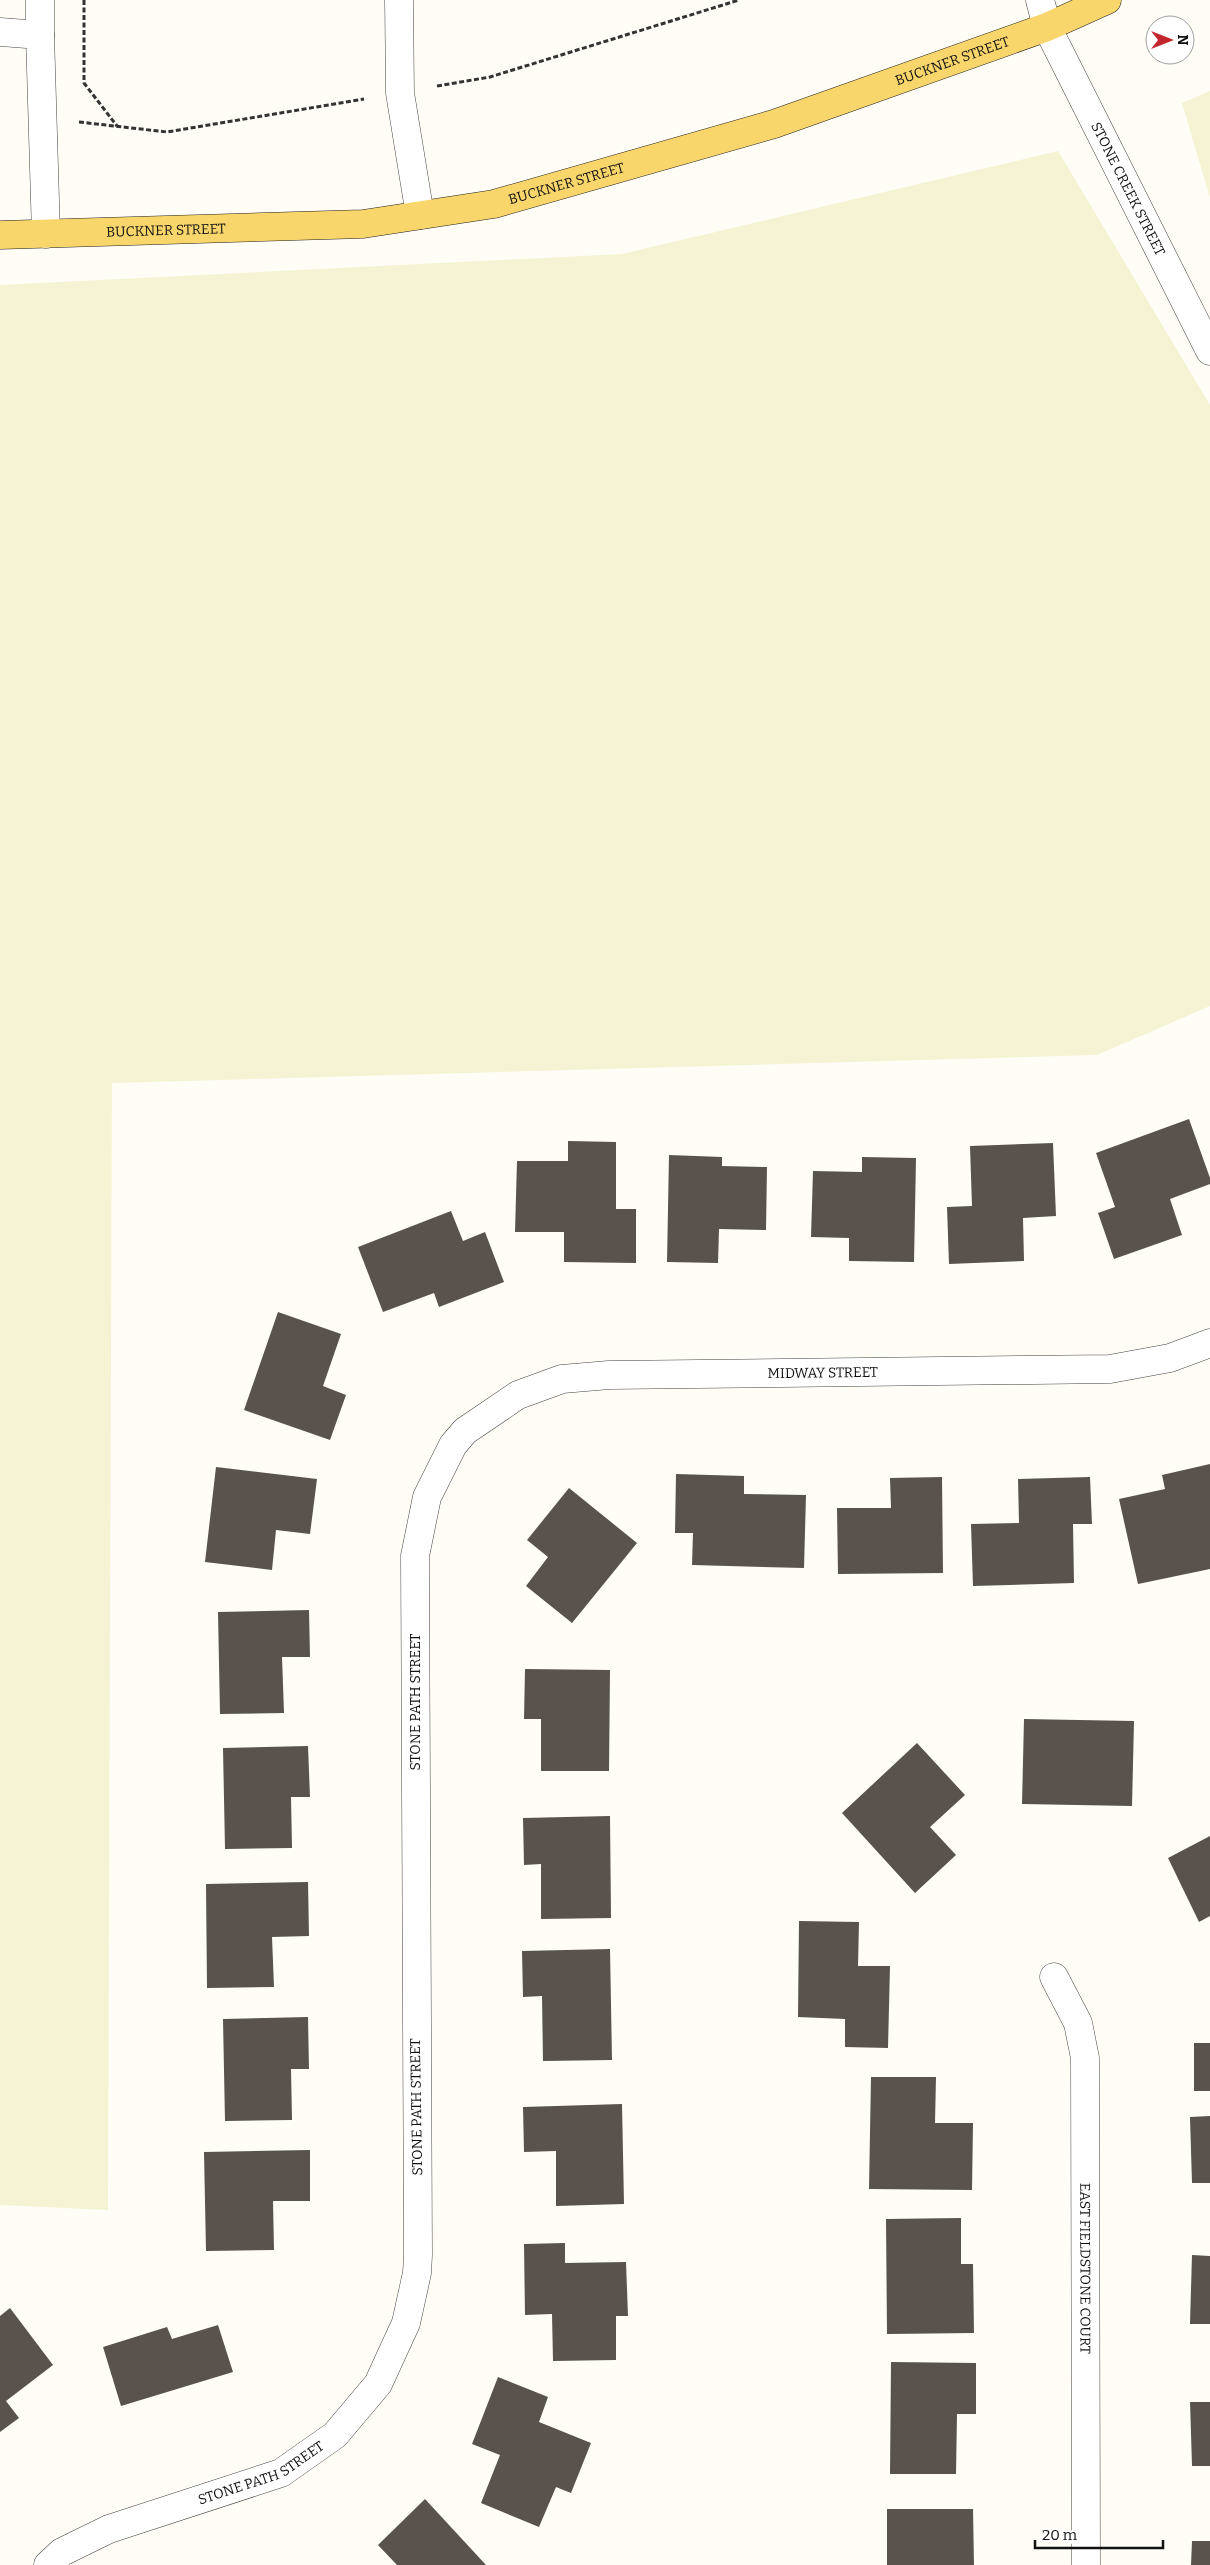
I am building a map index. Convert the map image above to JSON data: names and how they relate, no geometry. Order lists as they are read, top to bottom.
{
  "streets": {
    "main road": ["BUCKNER STREET"],
    "street": [
      "STONE CREEK STREET",
      "MIDWAY STREET",
      "STONE PATH STREET",
      "EAST FIELDSTONE COURT"
    ]
  },
  "crossings": [
    ["BUCKNER STREET", "STONE CREEK STREET"],
    ["MIDWAY STREET", "STONE PATH STREET"]
  ],
  "scale_bar": "20 m",
  "north": "right"
}
